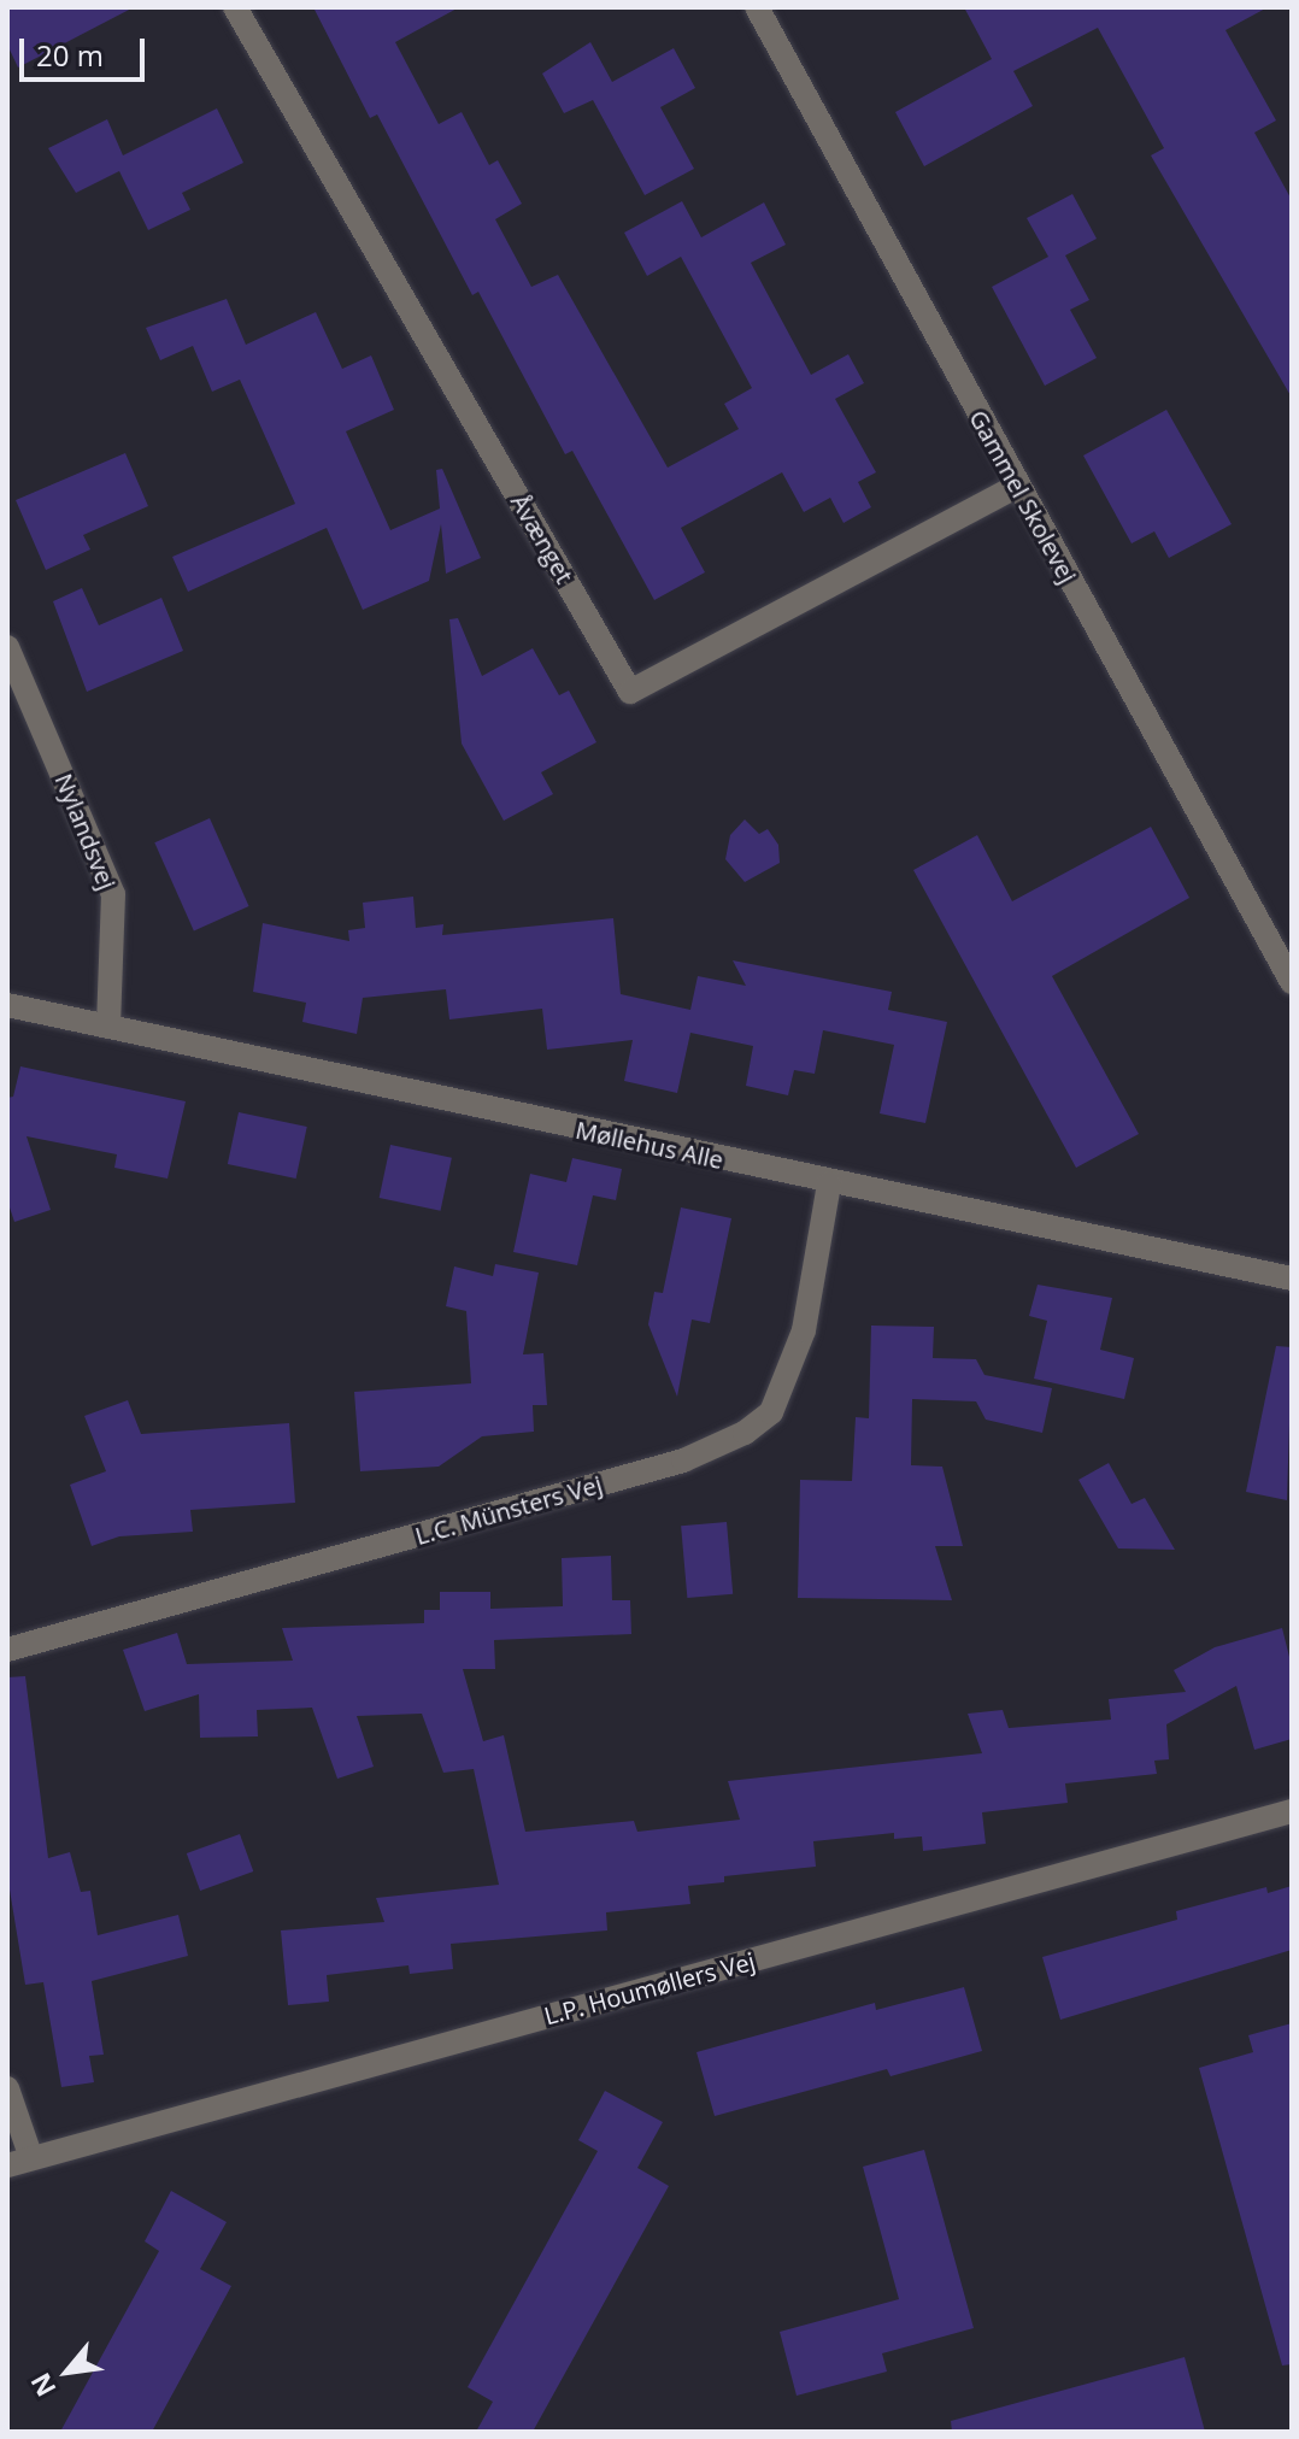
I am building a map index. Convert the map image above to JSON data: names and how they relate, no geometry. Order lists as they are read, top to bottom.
{
  "streets": {
    "street": [
      "Gammel Skolevej",
      "Åvænget",
      "Nylandsvej",
      "Møllehus Alle",
      "L.C. Münsters Vej",
      "L.P. Houmøllers Vej"
    ]
  },
  "crossings": [
    ["Gammel Skolevej", "Åvænget"],
    ["Nylandsvej", "Møllehus Alle"],
    ["Møllehus Alle", "L.C. Münsters Vej"]
  ],
  "scale_bar": "20 m",
  "north": "bottom left"
}
